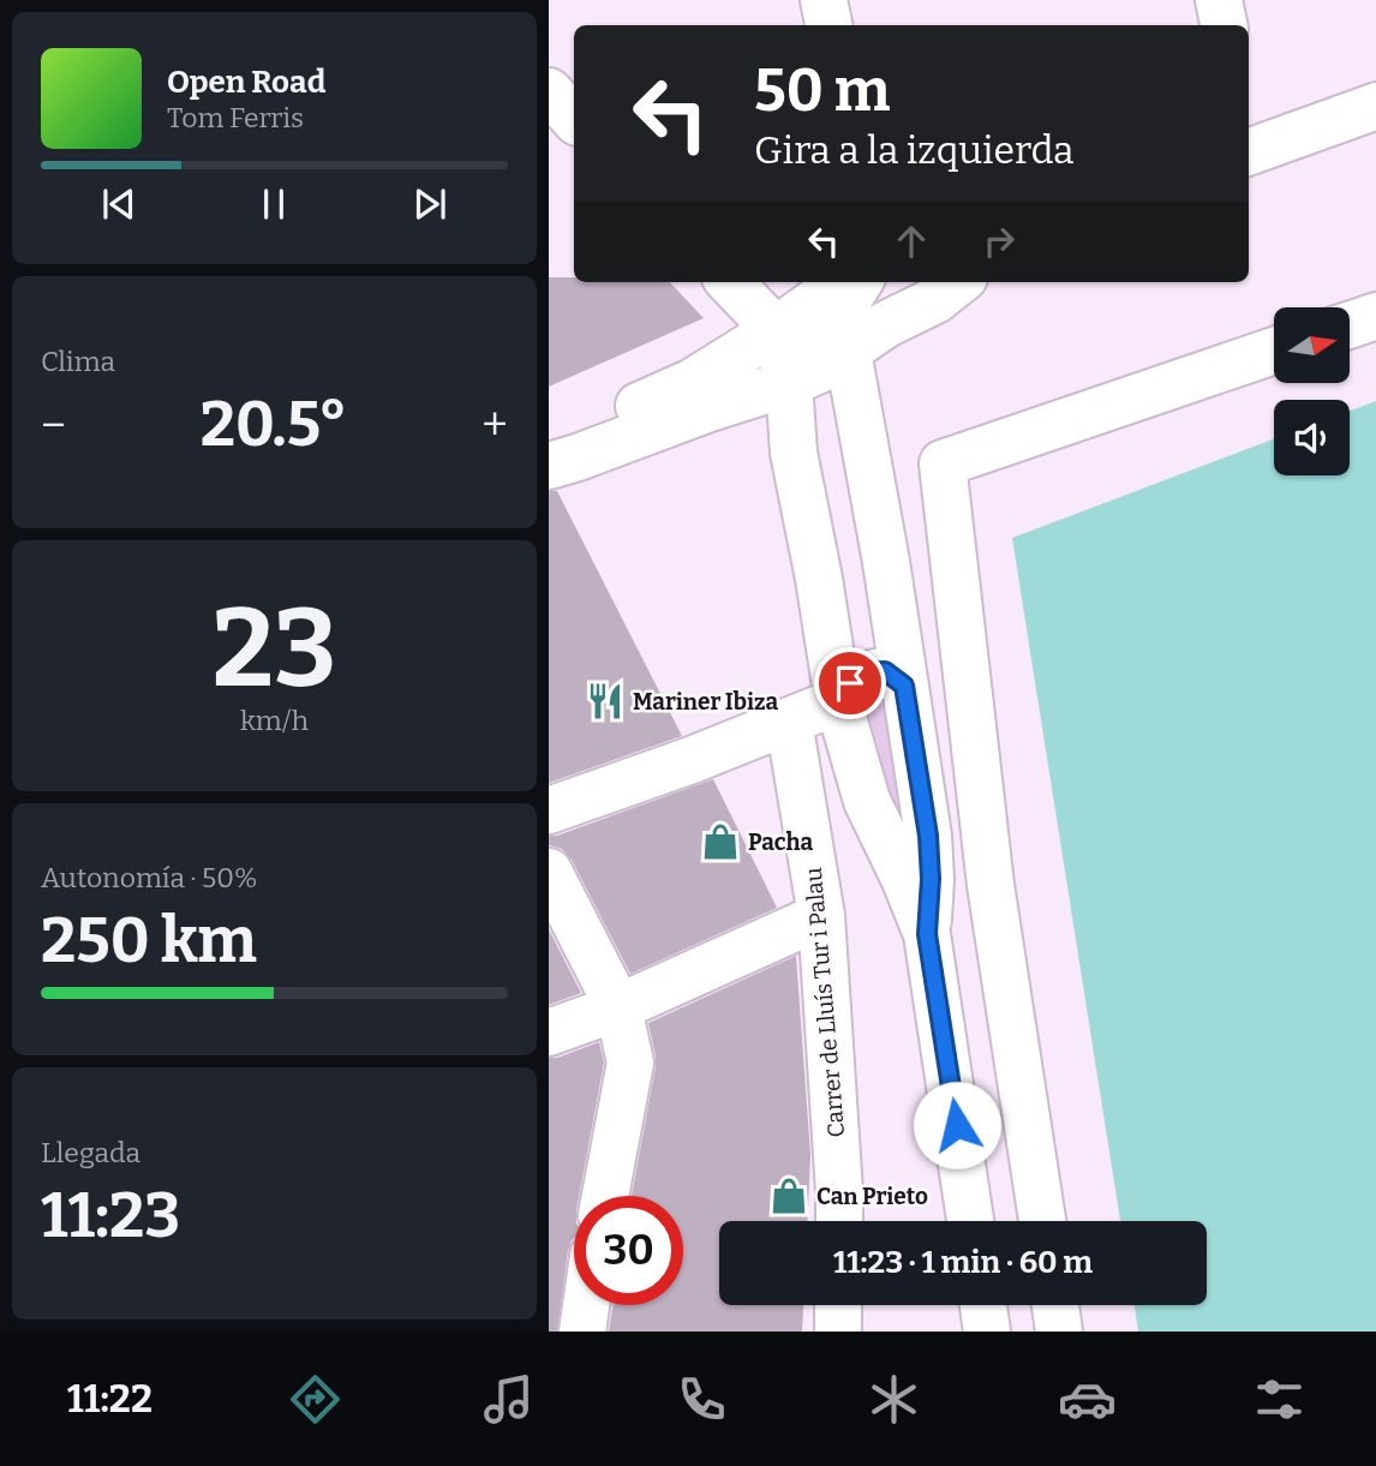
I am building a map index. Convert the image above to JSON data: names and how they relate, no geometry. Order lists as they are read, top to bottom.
{
  "streets": {
    "street": ["Carrer de Lluís Tur i Palau"]
  },
  "places": {
    "restaurant": ["Mariner Ibiza"],
    "shop": ["Pacha", "Can Prieto"]
  },
  "north": "right",
  "page": {
    "turn": ["50 m", "Gira a la izquierda"],
    "song": ["Open Road", "Tom Ferris"],
    "tile": [
      "Clima",
      ["23", "km/h"],
      ["Autonomía · 50%", "250 km"],
      ["Llegada", "11:23"]
    ],
    "heat": ["−", "20.5°", "+"],
    "limit": "30",
    "trip": "11:23 · 1 min · 60 m",
    "tabs": "11:22"
  }
}
